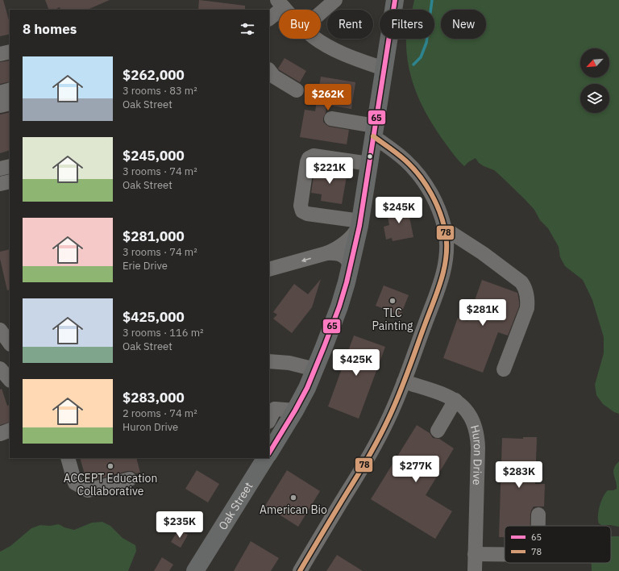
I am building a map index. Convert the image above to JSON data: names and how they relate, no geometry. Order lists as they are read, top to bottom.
{
  "streets": {
    "main road": ["Oak Street"],
    "street": ["Huron Drive"]
  },
  "places": ["TLC Painting", "ACCEPT Education Collaborative", "American Bio"],
  "lines": ["transit line 65", "transit line 78"],
  "legend": ["65", "78"],
  "north": "bottom left",
  "page": {
    "chip": [
      "Buy",
      "Rent",
      "Filters",
      "New"
    ],
    "heading": "8 homes",
    "list": [
      {
        "name": "$262,000",
        "note": "3 rooms · 83 m² · Oak Street"
      },
      {
        "name": "$245,000",
        "note": "3 rooms · 74 m² · Oak Street"
      },
      {
        "name": "$281,000",
        "note": "3 rooms · 74 m² · Erie Drive"
      },
      {
        "name": "$425,000",
        "note": "3 rooms · 116 m² · Oak Street"
      },
      {
        "name": "$283,000",
        "note": "2 rooms · 74 m² · Huron Drive"
      }
    ],
    "price": [
      "$262K",
      "$221K",
      "$245K",
      "$281K",
      "$425K",
      "$277K",
      "$283K",
      "$235K"
    ]
  }
}
